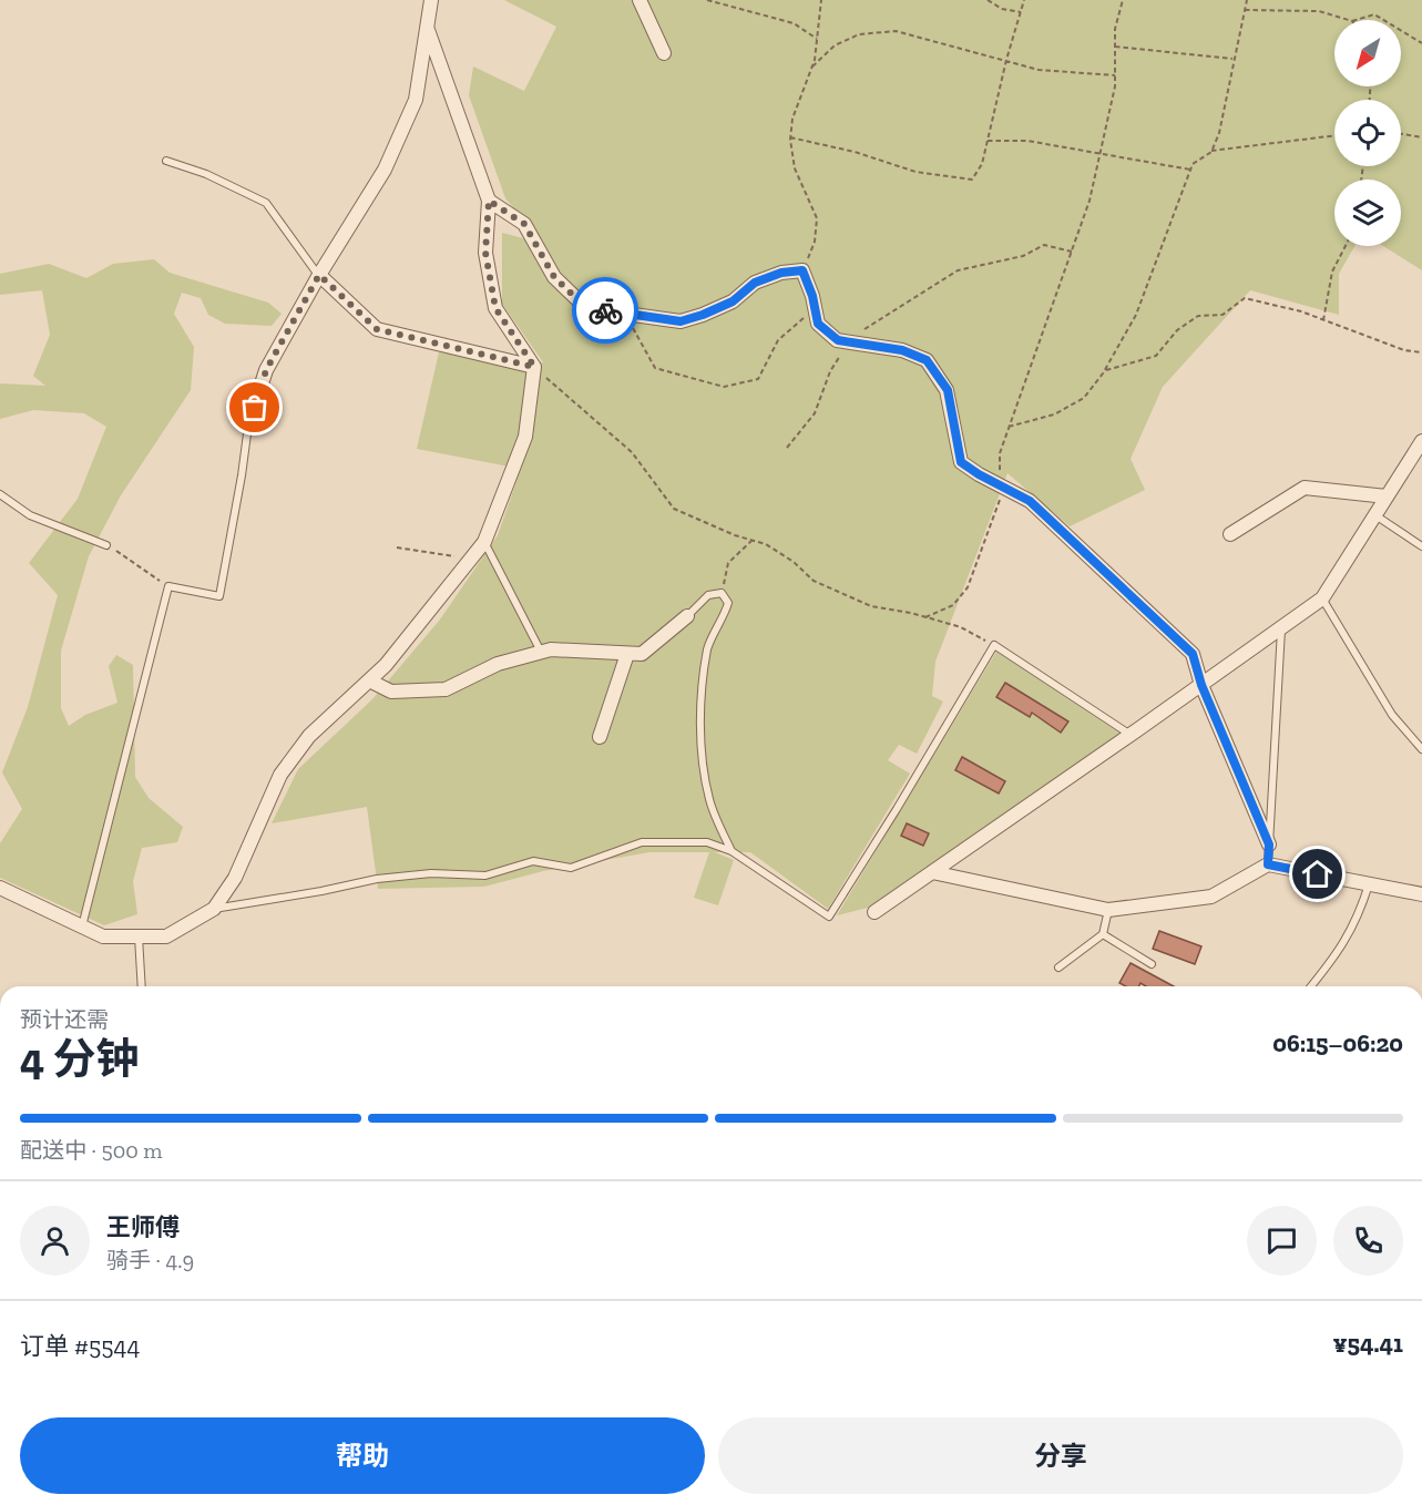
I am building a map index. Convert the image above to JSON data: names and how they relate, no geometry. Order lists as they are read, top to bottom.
{
  "north": "bottom left",
  "page": {
    "heading": ["4 分钟", "预计还需", "06:15–06:20"],
    "panel": [
      "王师傅",
      "骑手 · 4.9",
      "订单 #5544",
      "¥54.41"
    ],
    "bar": "配送中 · 500 m",
    "buttons": ["帮助", "分享"]
  }
}
